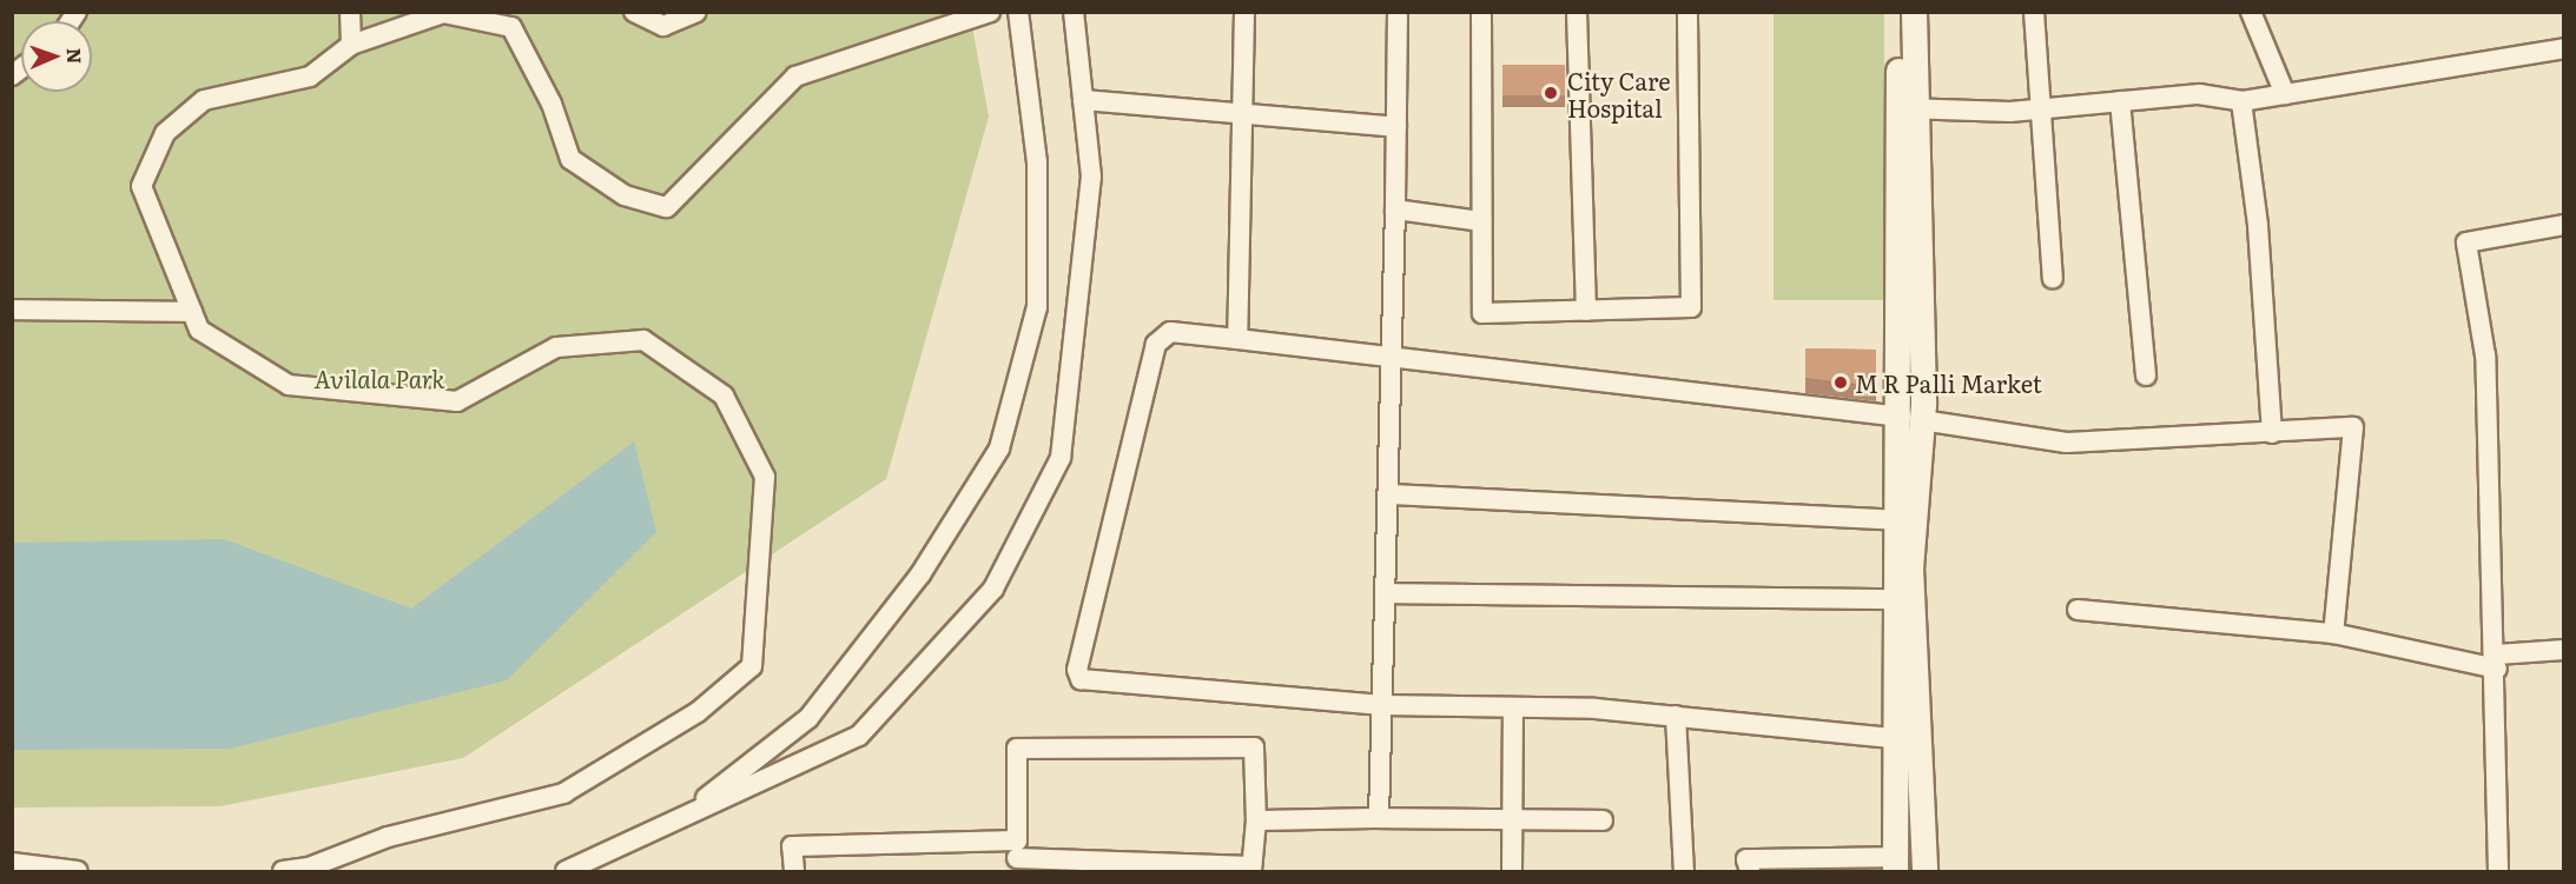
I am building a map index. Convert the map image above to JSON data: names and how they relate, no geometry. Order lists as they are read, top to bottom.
{
  "parks": ["Avilala Park"],
  "places": ["City Care Hospital", "M R Palli Market"],
  "north": "right"
}
